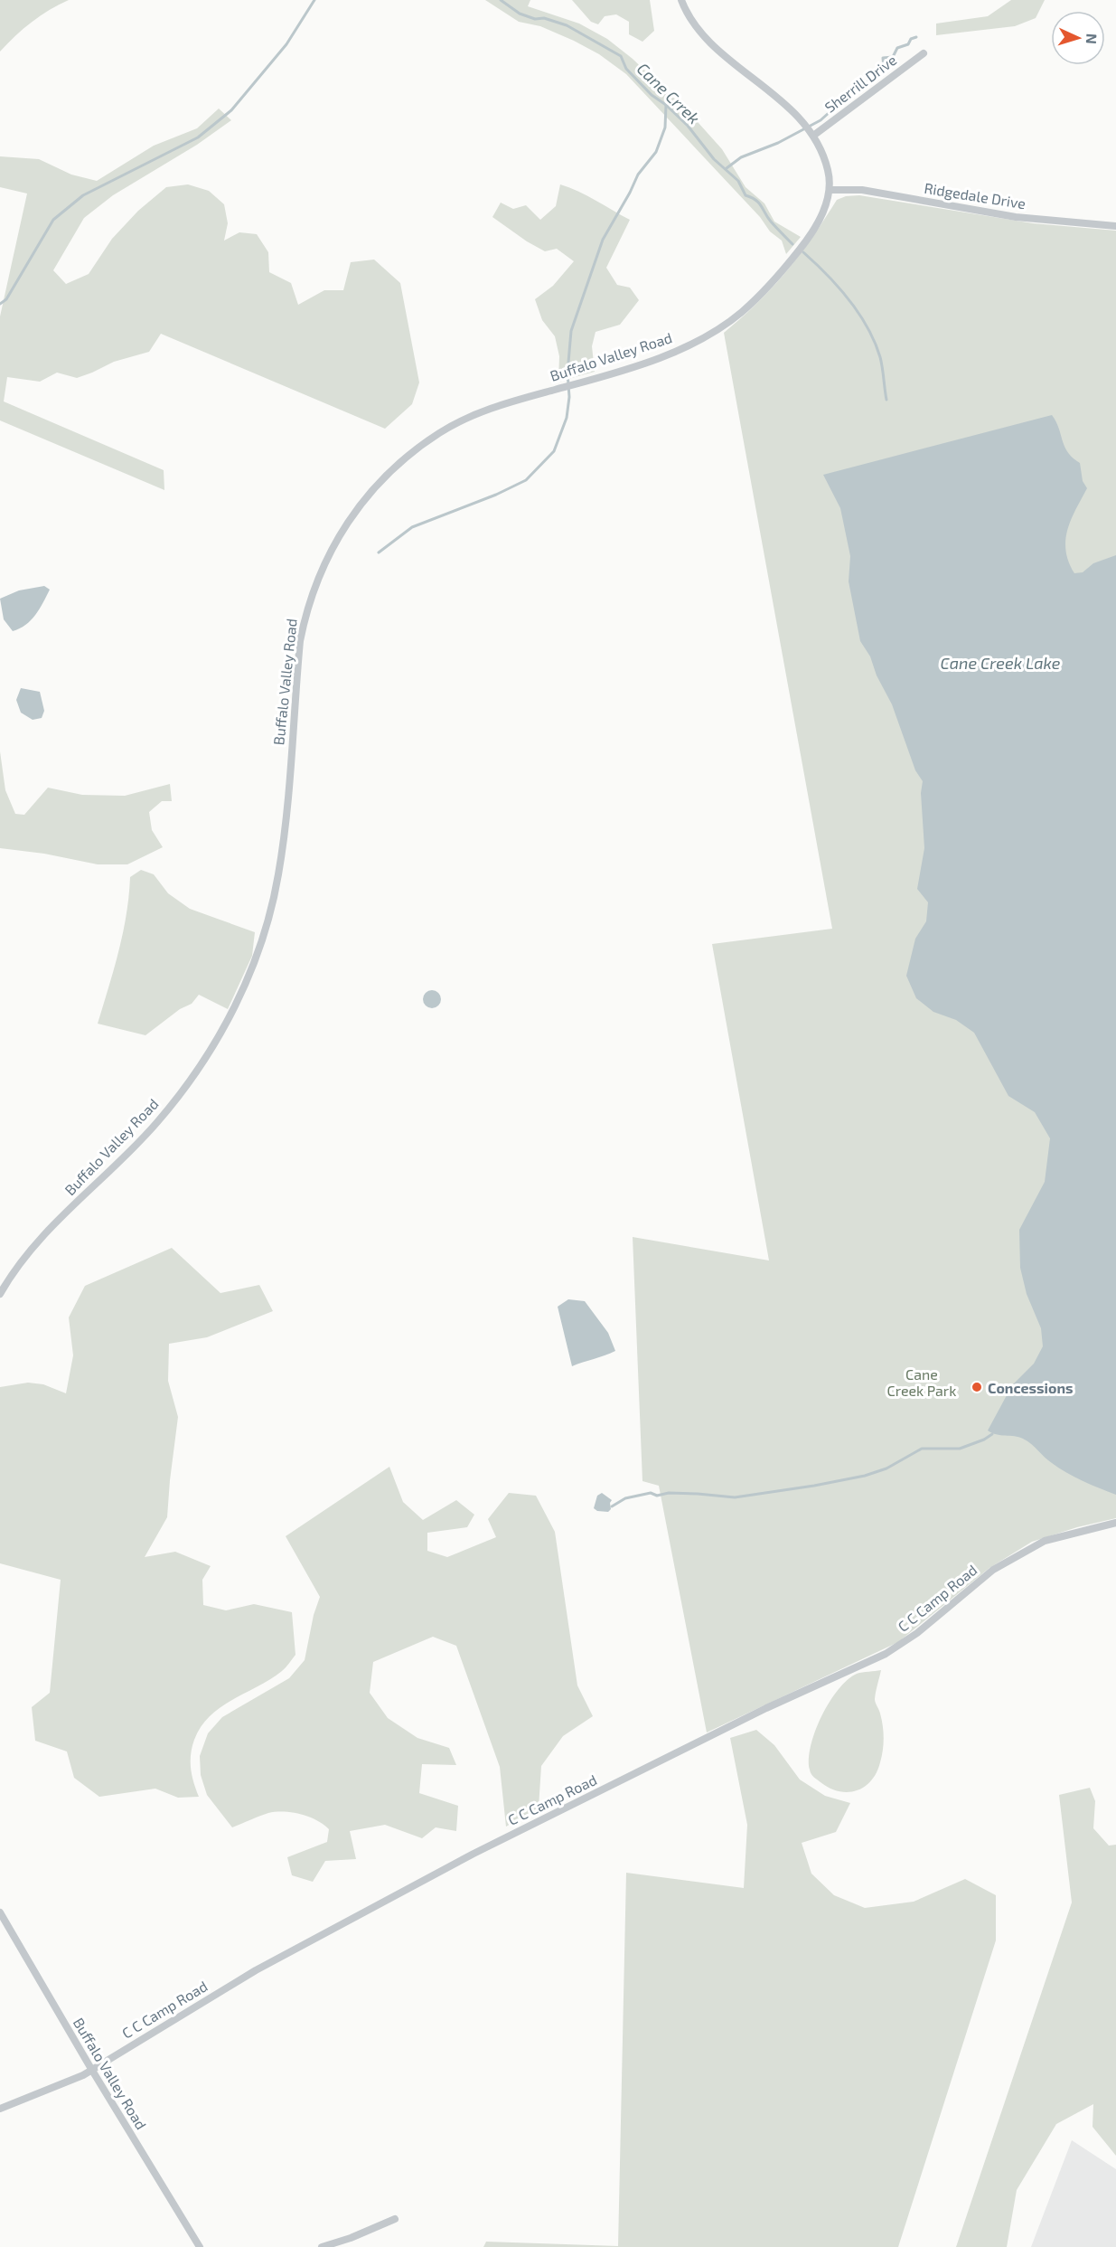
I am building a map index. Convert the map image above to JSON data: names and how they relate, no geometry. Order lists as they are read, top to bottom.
{
  "streets": {
    "street": [
      "Sherrill Drive",
      "Ridgedale Drive",
      "Buffalo Valley Road",
      "C C Camp Road"
    ]
  },
  "crossings": [
    ["Ridgedale Drive", "Buffalo Valley Road"],
    ["Buffalo Valley Road", "C C Camp Road"]
  ],
  "water": ["Cane Crrek", "Cane Creek Lake"],
  "parks": ["Cane Creek Park"],
  "places": ["Concessions"],
  "north": "right"
}
